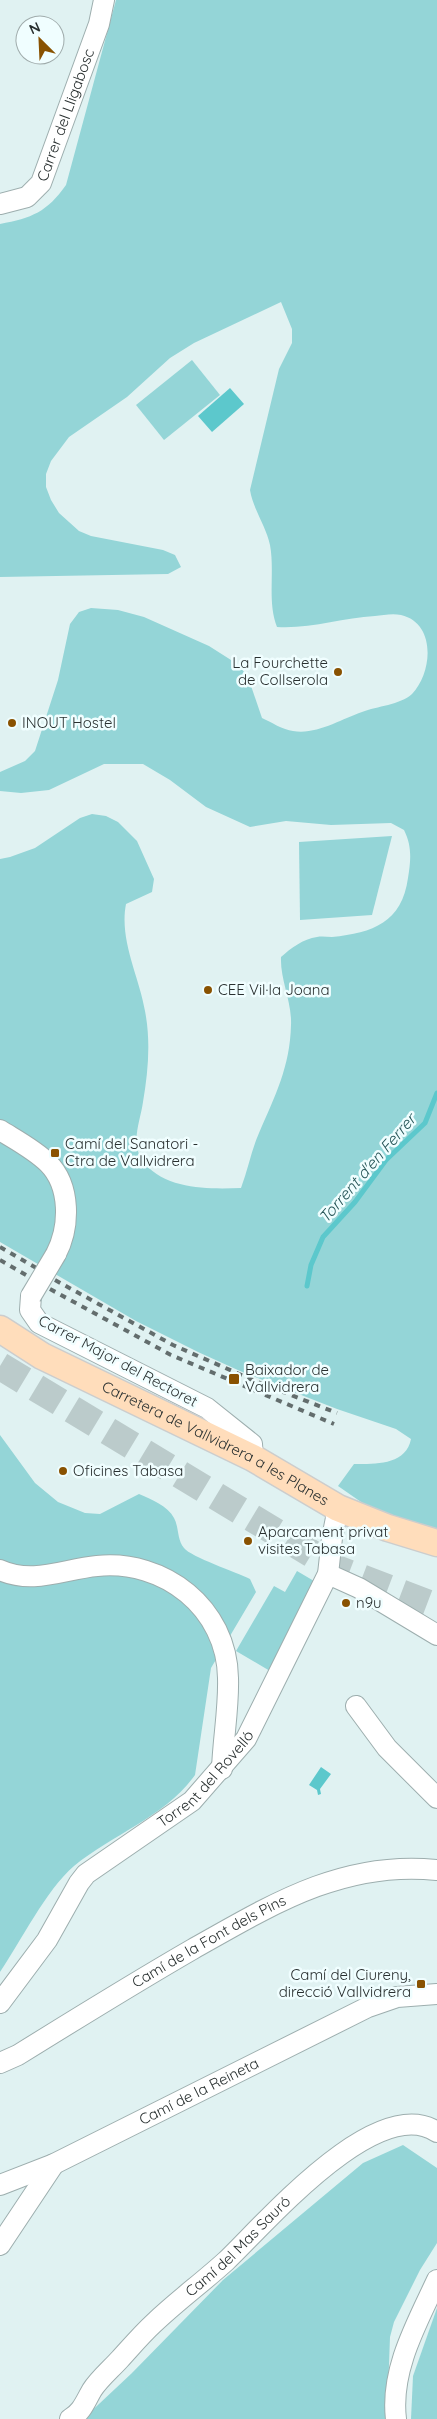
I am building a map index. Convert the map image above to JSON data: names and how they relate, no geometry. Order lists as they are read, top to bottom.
{
  "streets": {
    "main road": ["Carretera de Vallvidrera a les Planes"],
    "street": [
      "Carrer del Lligabosc",
      "Carrer Major del Rectoret",
      "Torrent del Rovelló",
      "Camí de la Font dels Pins",
      "Camí de la Reineta",
      "Camí del Mas Sauró"
    ]
  },
  "crossings": [
    ["Carrer Major del Rectoret", "Carretera de Vallvidrera a les Planes"],
    ["Carretera de Vallvidrera a les Planes", "Torrent del Rovelló"]
  ],
  "water": ["Torrent d'en Ferrer"],
  "places": {
    "other": [
      "La Fourchette de Collserola",
      "INOUT Hostel",
      "CEE Vil·la Joana",
      "Oficines Tabasa",
      "Aparcament privat visites Tabasa",
      "n9u"
    ],
    "transit": ["Camí del Sanatori - Ctra de Vallvidrera", "Baixador de Vallvidrera", "Camí del Ciureny, direcció Vallvidrera"]
  },
  "north": "top left"
}
